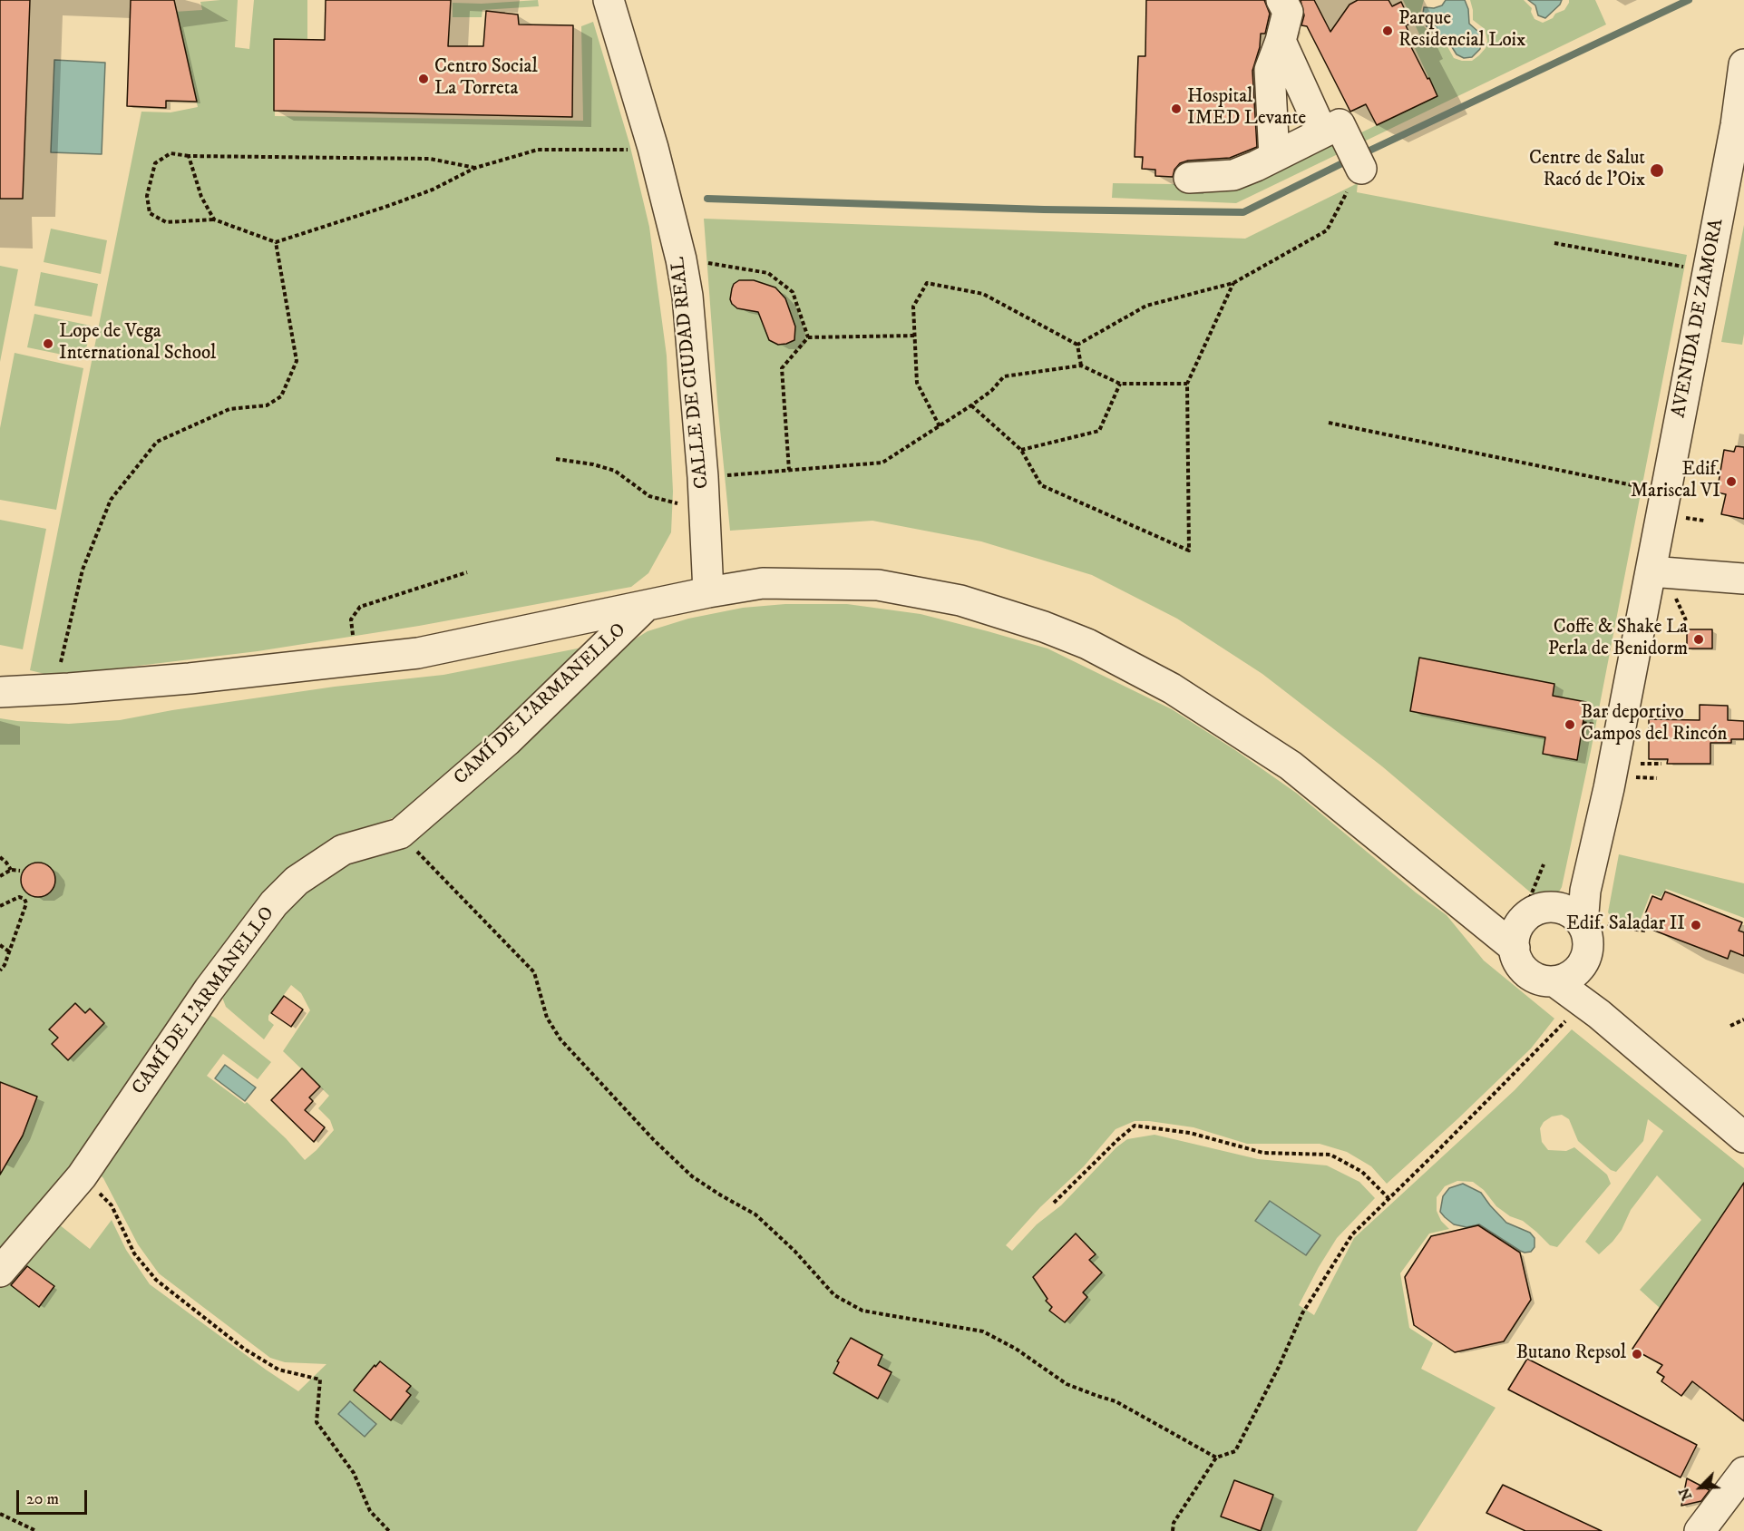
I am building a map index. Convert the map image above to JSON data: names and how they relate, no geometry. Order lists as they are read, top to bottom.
{
  "streets": {
    "street": ["AVENIDA DE ZAMORA", "CALLE DE CIUDAD REAL", "CAMÍ DE L'ARMANELLO"]
  },
  "places": [
    "Parque Residencial Loix",
    "Centro Social La Torreta",
    "Hospital IMED Levante",
    "Centre de Salut Racó de l'Oix",
    "Lope de Vega International School",
    "Edif. Mariscal VI",
    "Coffe & Shake La Perla de Benidorm",
    "Bar deportivo Campos del Rincón",
    "Edif. Saladar II",
    "Butano Repsol"
  ],
  "scale_bar": "20 m",
  "north": "bottom left"
}
